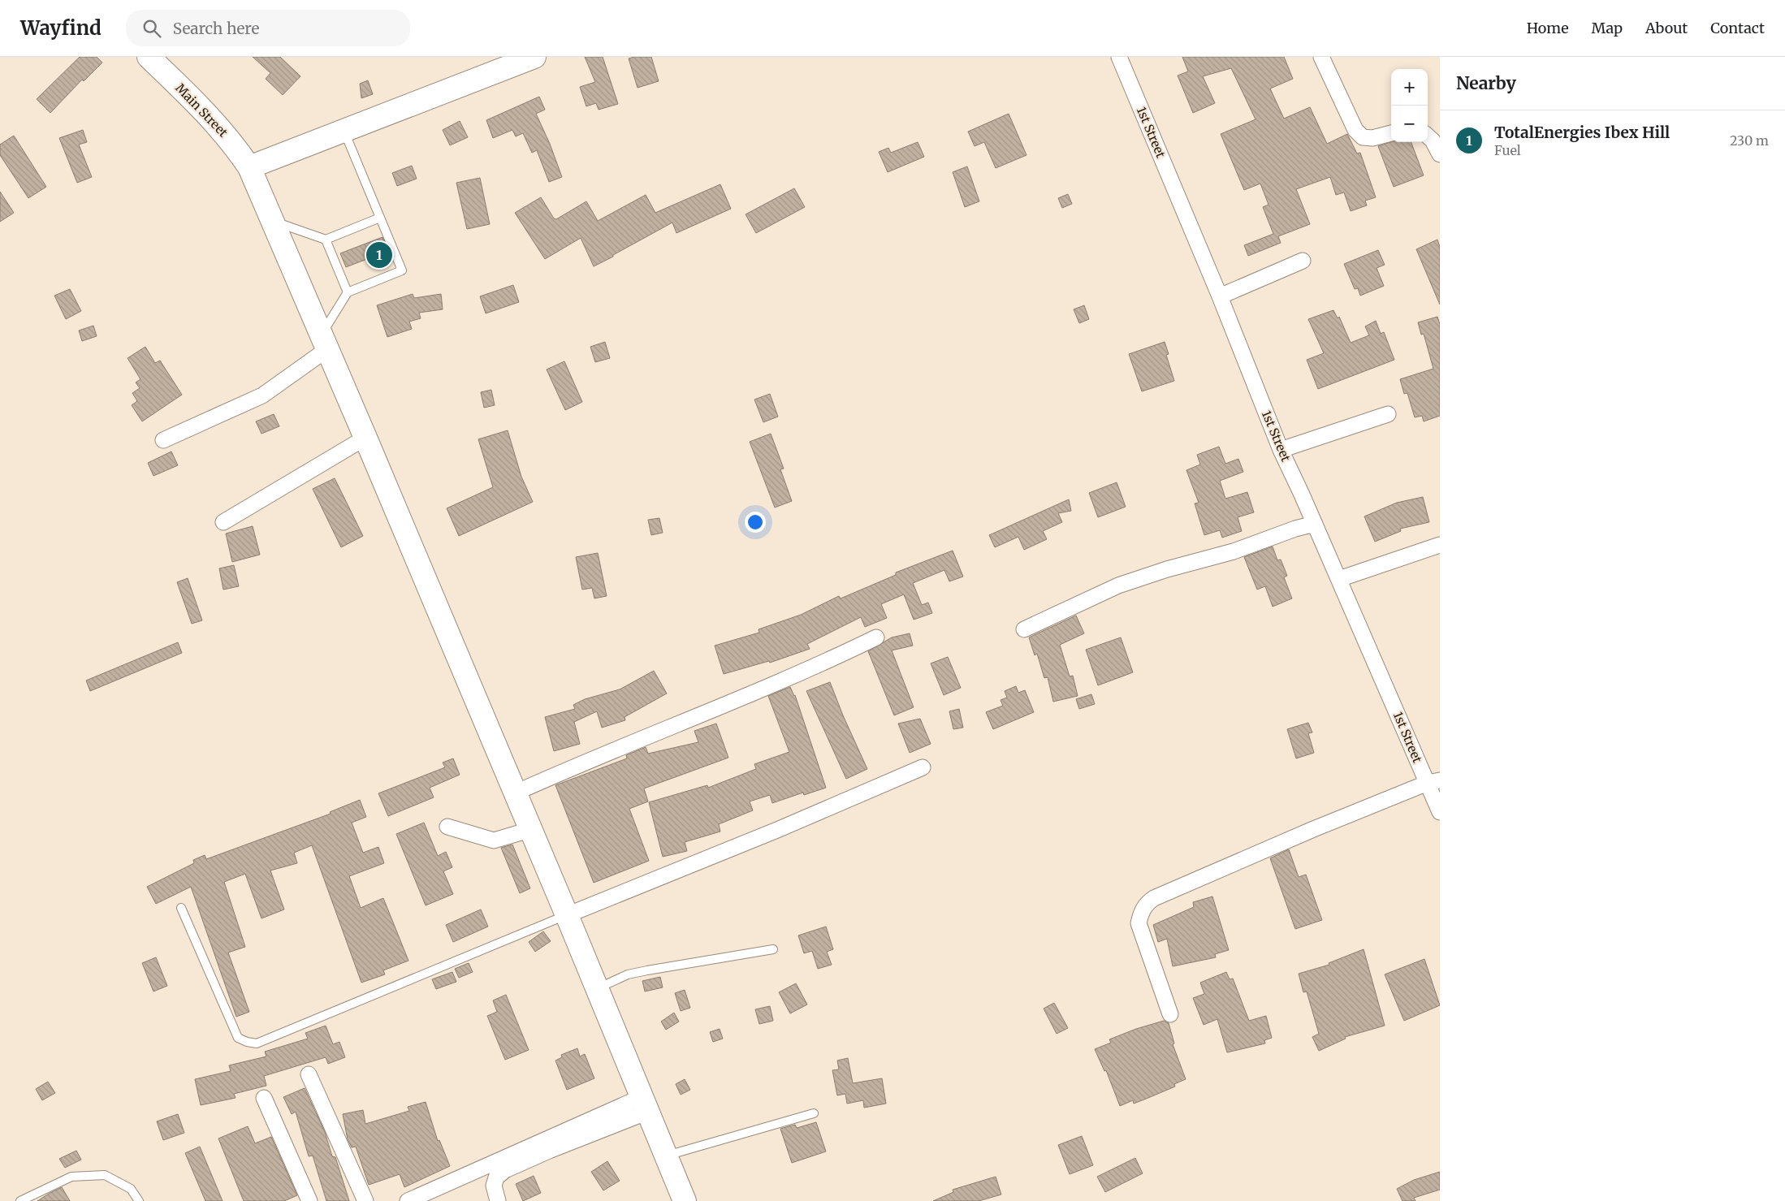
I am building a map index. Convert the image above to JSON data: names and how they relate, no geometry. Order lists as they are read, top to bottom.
{
  "streets": {
    "main road": ["Main Street"],
    "street": ["1st Street"]
  },
  "page": {
    "header": "Wayfind",
    "search": "Search here",
    "nav": [
      "Home",
      "Map",
      "About",
      "Contact"
    ],
    "heading": "Nearby",
    "map_buttons": ["+", "−"],
    "list": [
      {
        "mark": "1",
        "name": "TotalEnergies Ibex Hill",
        "note": "Fuel",
        "value": "230 m"
      }
    ],
    "pins": "1"
  }
}
